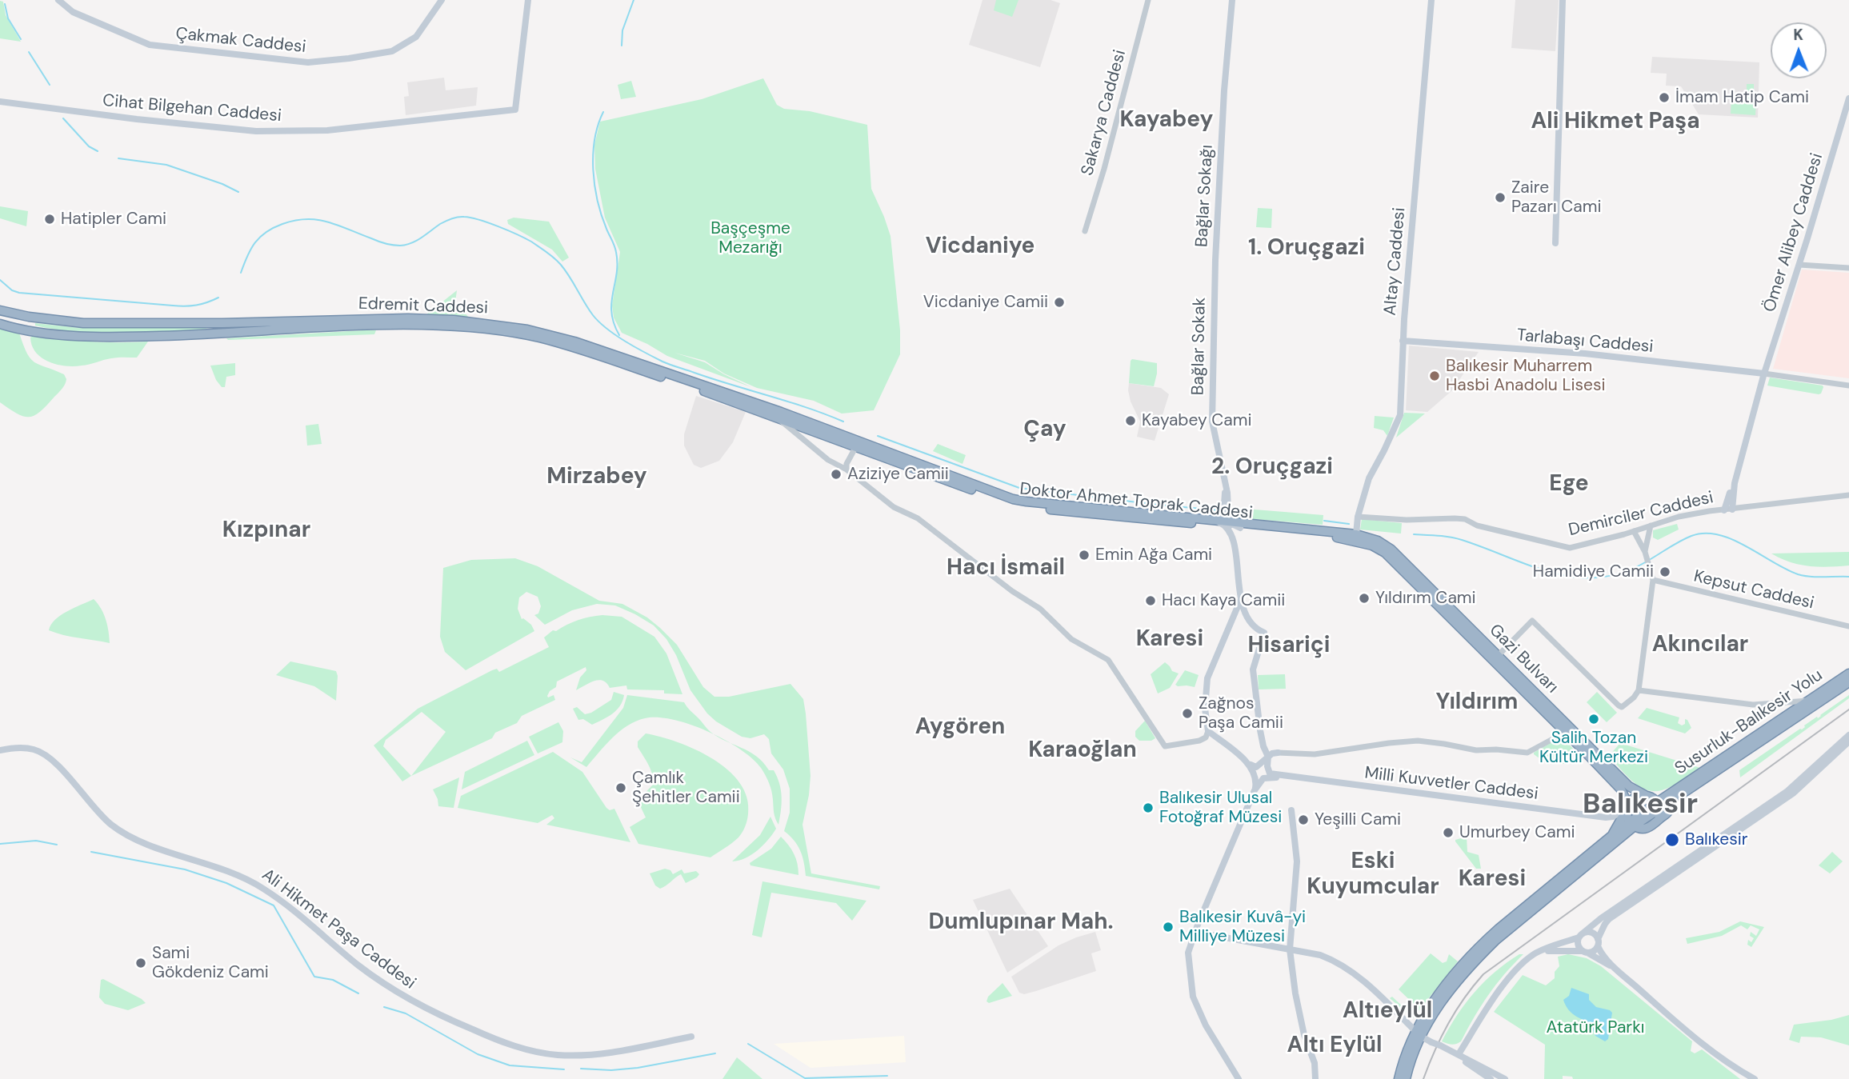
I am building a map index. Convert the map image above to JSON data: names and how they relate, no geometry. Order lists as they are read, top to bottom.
{
  "streets": {
    "highway": [
      "Edremit Caddesi",
      "Doktor Ahmet Toprak Caddesi",
      "Gazi Bulvarı",
      "Susurluk-Balıkesir Yolu"
    ],
    "main road": [
      "Çakmak Caddesi",
      "Cihat Bilgehan Caddesi",
      "Bağlar Sokağı",
      "Ömer Alibey Caddesi",
      "Altay Caddesi",
      "Tarlabaşı Caddesi",
      "Bağlar Sokak",
      "Milli Kuvvetler Caddesi",
      "Ali Hikmet Paşa Caddesi"
    ],
    "street": ["Sakarya Caddesi", "Demirciler Caddesi", "Kepsut Caddesi"]
  },
  "crossings": [
    ["Bağlar Sokağı", "Bağlar Sokak"],
    ["Ömer Alibey Caddesi", "Tarlabaşı Caddesi"],
    ["Altay Caddesi", "Tarlabaşı Caddesi"],
    ["Altay Caddesi", "Doktor Ahmet Toprak Caddesi"],
    ["Altay Caddesi", "Demirciler Caddesi"],
    ["Altay Caddesi", "Gazi Bulvarı"],
    ["Edremit Caddesi", "Doktor Ahmet Toprak Caddesi"],
    ["Bağlar Sokak", "Doktor Ahmet Toprak Caddesi"],
    ["Doktor Ahmet Toprak Caddesi", "Gazi Bulvarı"],
    ["Gazi Bulvarı", "Susurluk-Balıkesir Yolu"],
    ["Gazi Bulvarı", "Milli Kuvvetler Caddesi"]
  ],
  "districts": [
    "Kayabey",
    "Ali Hikmet Paşa",
    "Vicdaniye",
    "1. Oruçgazi",
    "Çay",
    "2. Oruçgazi",
    "Mirzabey",
    "Ege",
    "Kızpınar",
    "Hacı İsmail",
    "Karesi",
    "Akıncılar",
    "Hisariçi",
    "Yıldırım",
    "Aygören",
    "Karaoğlan",
    "Balıkesir",
    "Eski Kuyumcular",
    "Karesi",
    "Dumlupınar Mah.",
    "Altıeylül",
    "Altı Eylül"
  ],
  "parks": ["Başçeşme Mezarığı", "Atatürk Parkı"],
  "places": [
    "İmam Hatip Cami",
    "Zaire Pazarı Cami",
    "Hatipler Cami",
    "Vicdaniye Camii",
    "Balıkesir Muharrem Hasbi Anadolu Lisesi",
    "Kayabey Cami",
    "Aziziye Camii",
    "Emin Ağa Cami",
    "Hamidiye Camii",
    "Yıldırım Cami",
    "Hacı Kaya Camii",
    "Zağnos Paşa Camii",
    "Salih Tozan Kültür Merkezi",
    "Çamlık Şehitler Camii",
    "Balıkesir Ulusal Fotoğraf Müzesi",
    "Yeşilli Cami",
    "Umurbey Cami",
    "Balıkesir",
    "Balıkesir Kuvâ-yi Milliye Müzesi",
    "Sami Gökdeniz Cami"
  ],
  "north": "top"
}
